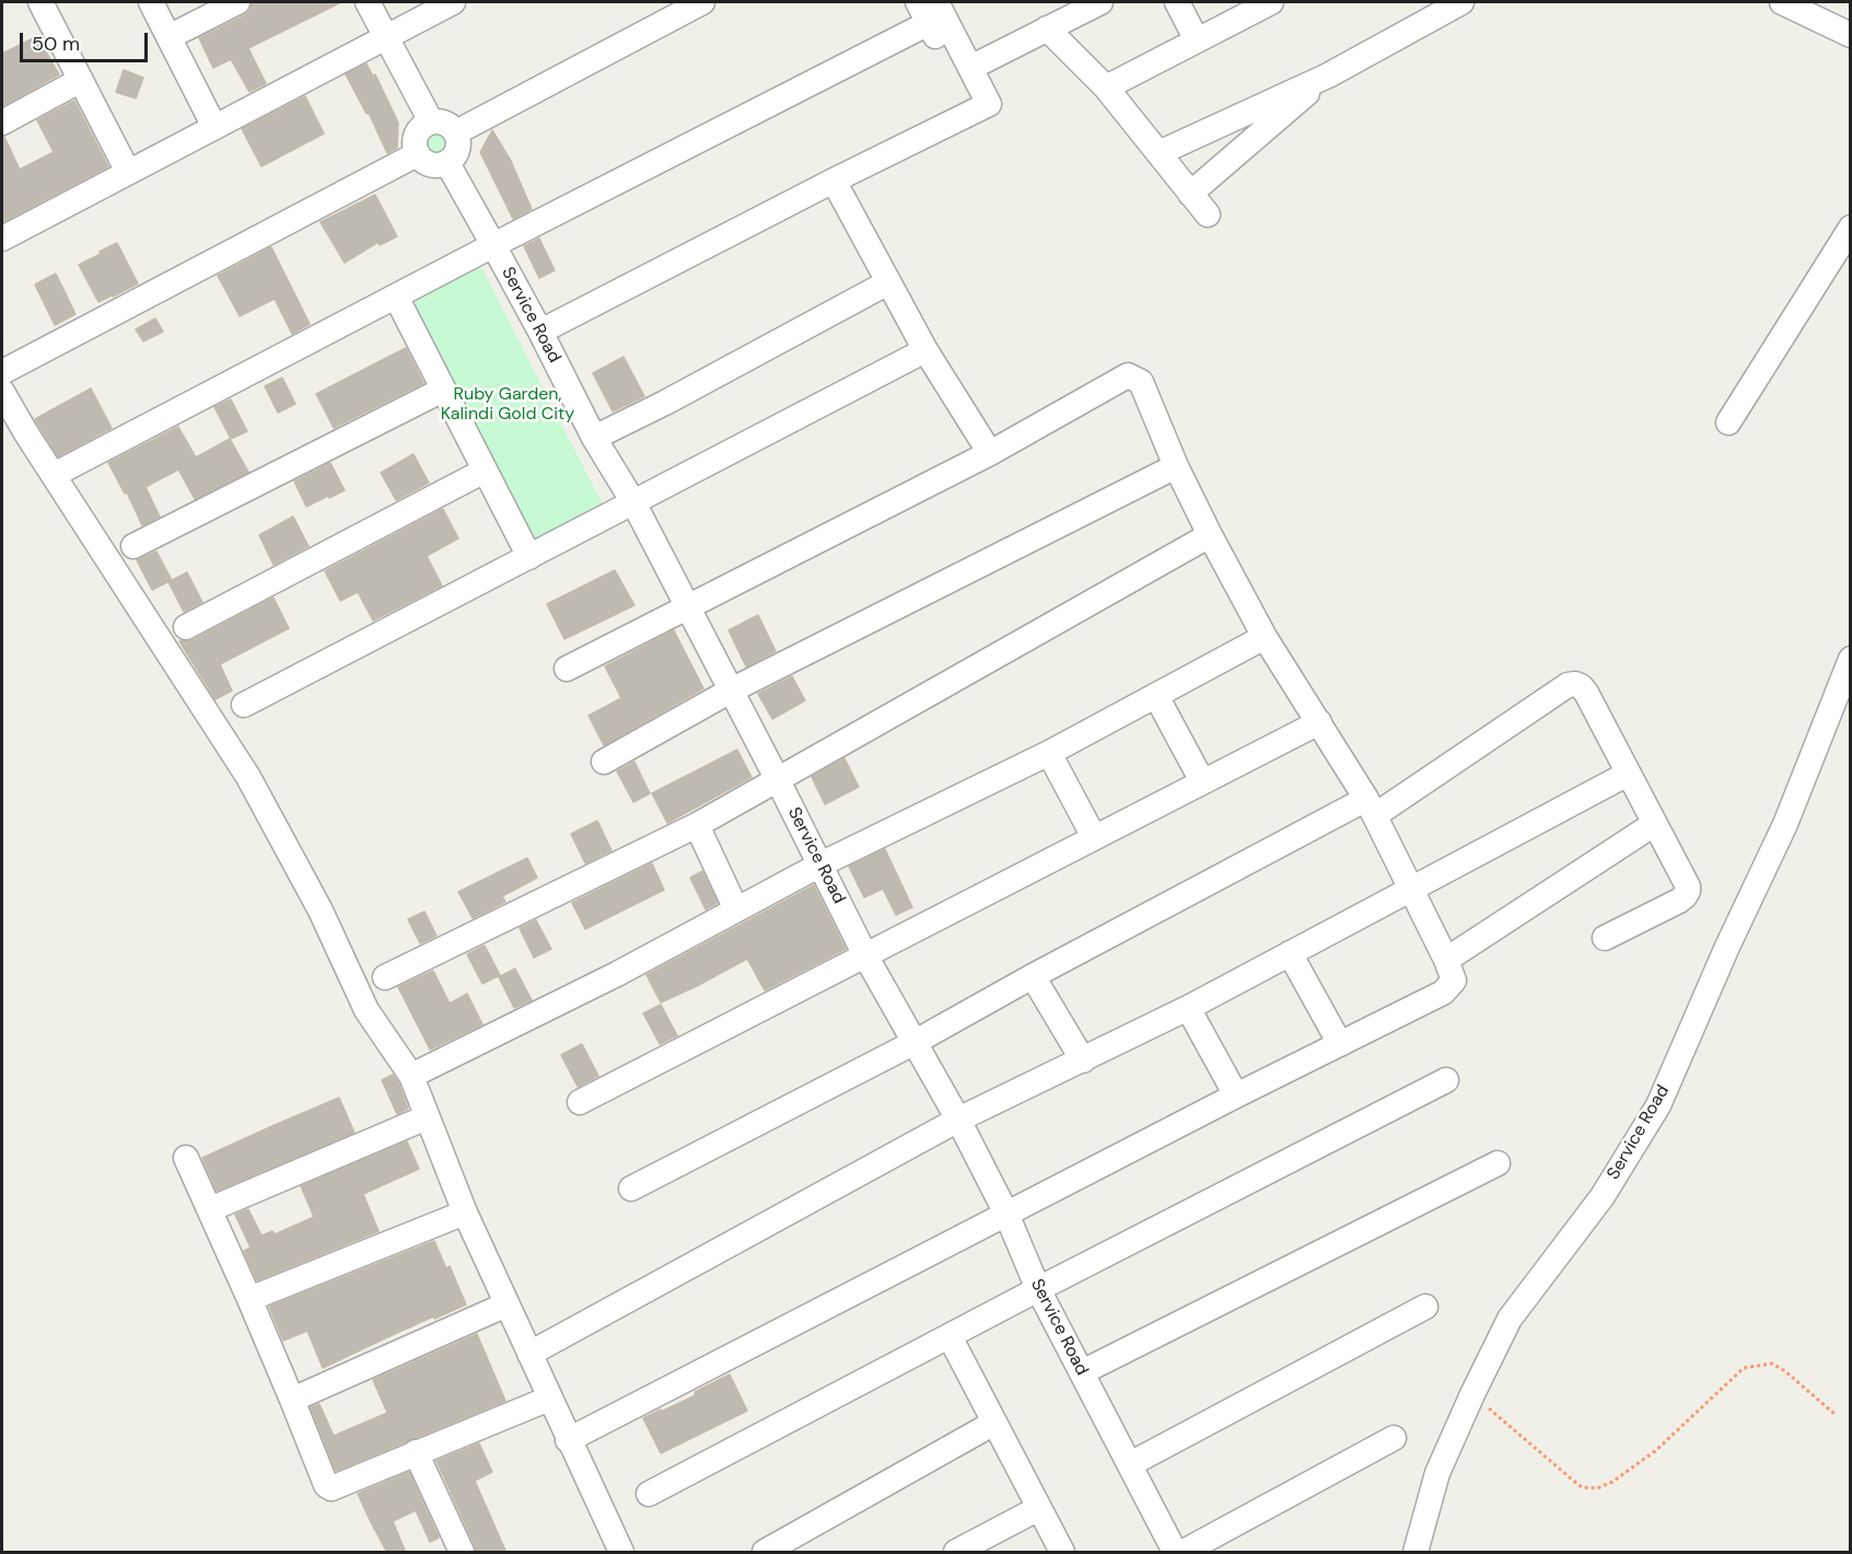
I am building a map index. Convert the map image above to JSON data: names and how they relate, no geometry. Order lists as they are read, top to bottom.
{
  "streets": {
    "street": ["Service Road"]
  },
  "parks": ["Ruby Garden, Kalindi Gold City"],
  "scale_bar": "50 m"
}
